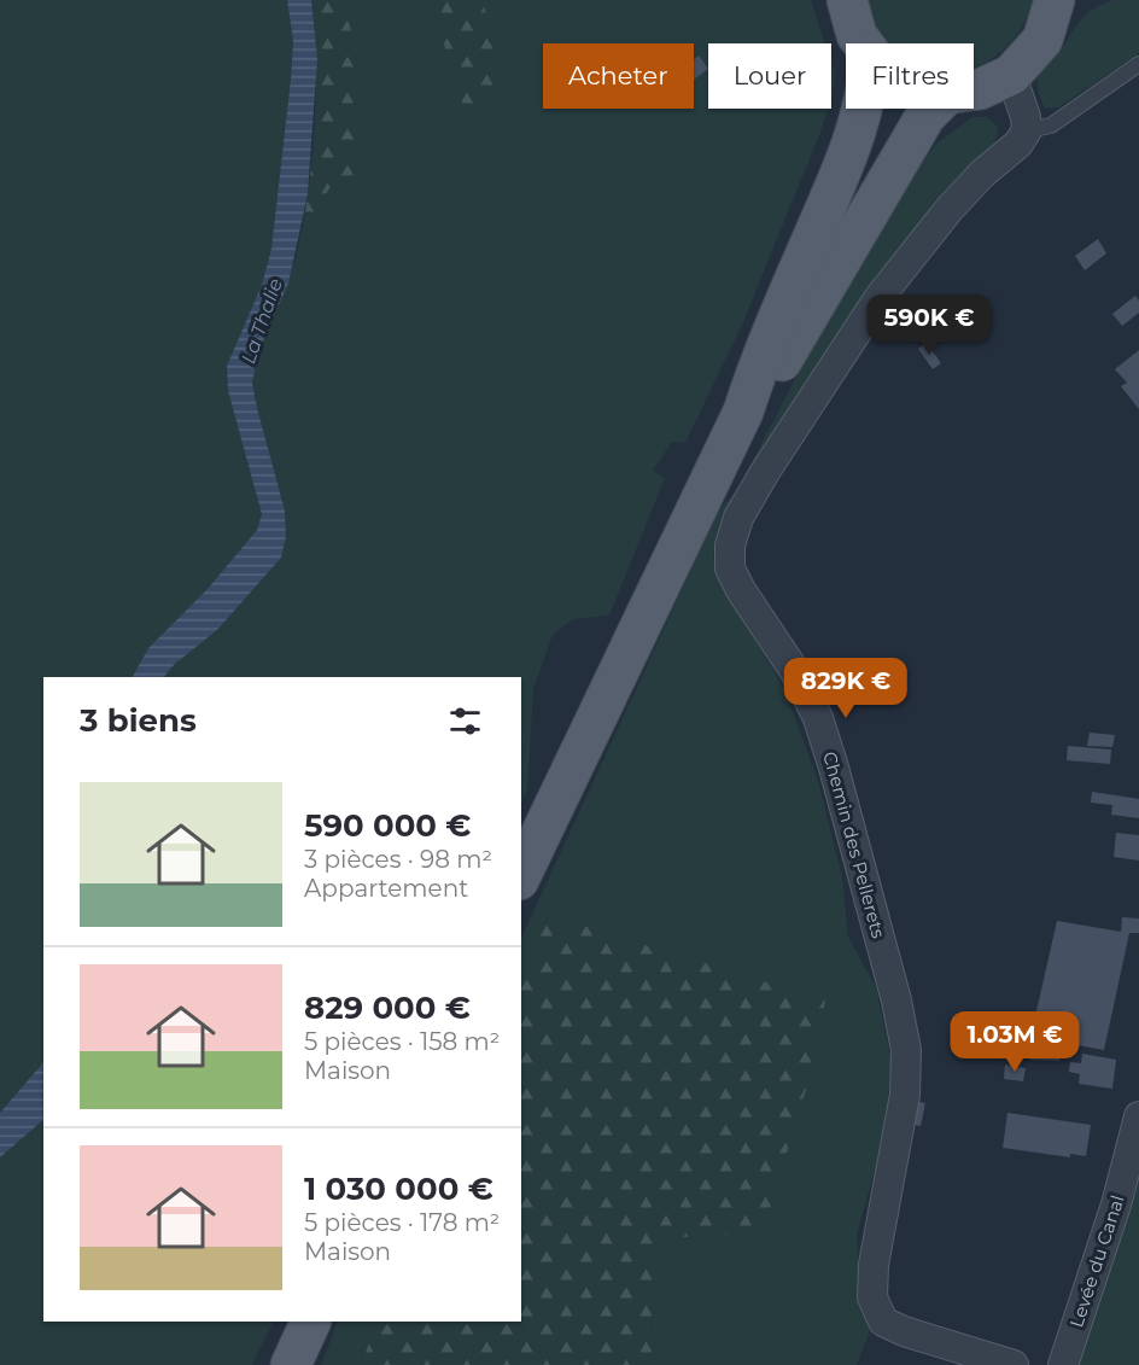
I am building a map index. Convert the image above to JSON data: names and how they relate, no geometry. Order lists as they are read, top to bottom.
{
  "streets": {
    "street": ["Chemin des Pellerets", "Levée du Canal"]
  },
  "water": ["La Thalie"],
  "page": {
    "chip": ["Acheter", "Louer", "Filtres"],
    "price": ["590K €", "829K €", "1.03M €"],
    "heading": "3 biens",
    "list": [
      {
        "name": "590 000 €",
        "note": "3 pièces · 98 m² · Appartement"
      },
      {
        "name": "829 000 €",
        "note": "5 pièces · 158 m² · Maison"
      },
      {
        "name": "1 030 000 €",
        "note": "5 pièces · 178 m² · Maison"
      }
    ]
  }
}
